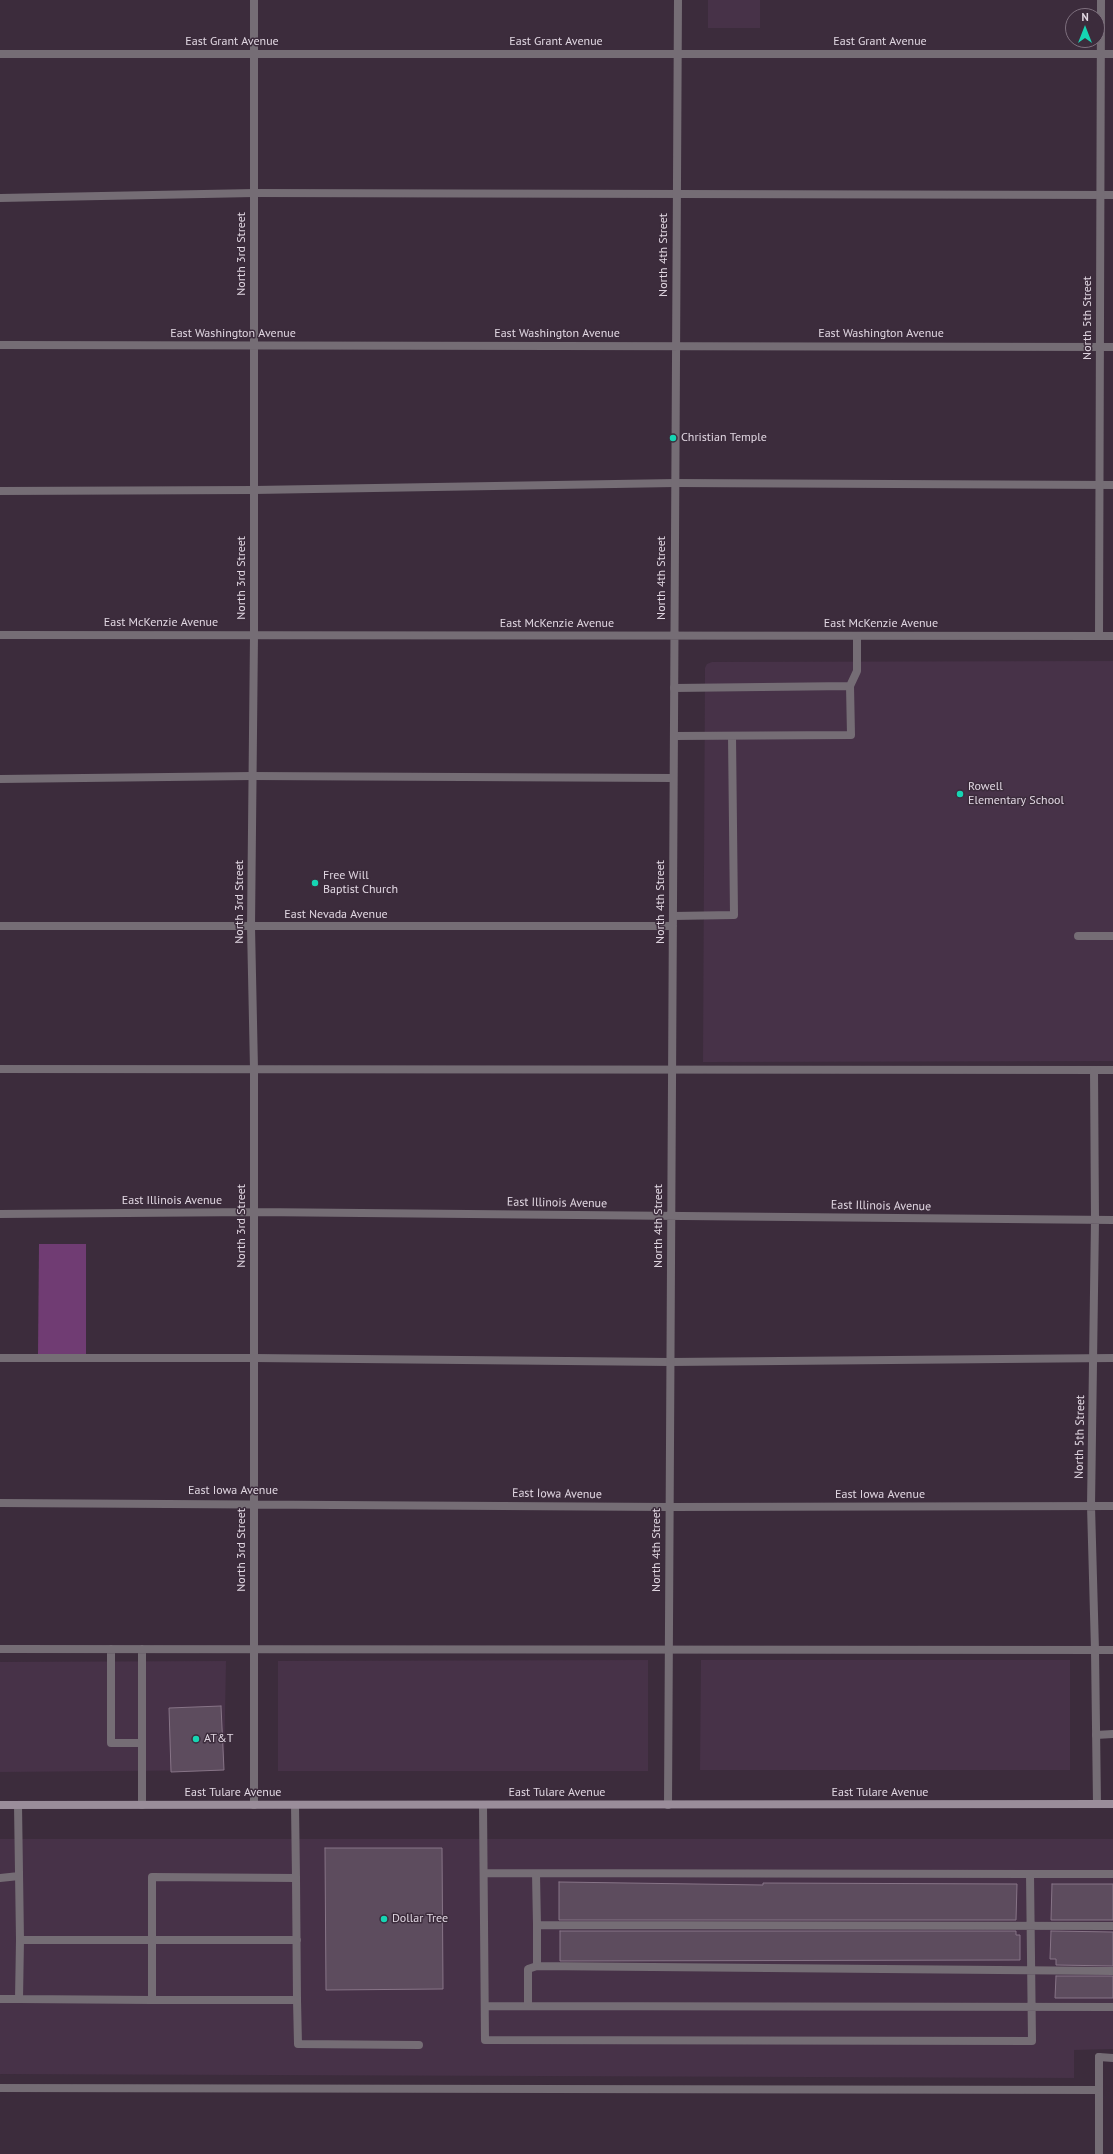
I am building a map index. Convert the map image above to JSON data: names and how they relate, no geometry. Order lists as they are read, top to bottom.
{
  "streets": {
    "main road": ["East Tulare Avenue"],
    "street": [
      "East Grant Avenue",
      "North 3rd Street",
      "North 4th Street",
      "North 5th Street",
      "East Washington Avenue",
      "East McKenzie Avenue",
      "East Nevada Avenue",
      "East Illinois Avenue",
      "East Iowa Avenue"
    ]
  },
  "crossings": [
    ["East Grant Avenue", "North 3rd Street"],
    ["East Grant Avenue", "North 4th Street"],
    ["East Grant Avenue", "North 5th Street"],
    ["North 3rd Street", "East Washington Avenue"],
    ["North 3rd Street", "East McKenzie Avenue"],
    ["North 3rd Street", "East Nevada Avenue"],
    ["North 3rd Street", "East Illinois Avenue"],
    ["North 3rd Street", "East Iowa Avenue"],
    ["North 3rd Street", "East Tulare Avenue"],
    ["North 4th Street", "East Washington Avenue"],
    ["North 4th Street", "East McKenzie Avenue"],
    ["North 4th Street", "East Nevada Avenue"],
    ["North 4th Street", "East Illinois Avenue"],
    ["North 4th Street", "East Iowa Avenue"],
    ["North 4th Street", "East Tulare Avenue"],
    ["North 5th Street", "East Washington Avenue"],
    ["North 5th Street", "East McKenzie Avenue"],
    ["North 5th Street", "East Illinois Avenue"],
    ["North 5th Street", "East Iowa Avenue"],
    ["North 5th Street", "East Tulare Avenue"]
  ],
  "places": [
    "Christian Temple",
    "Rowell Elementary School",
    "Free Will Baptist Church",
    "AT&T",
    "Dollar Tree"
  ],
  "north": "top"
}
